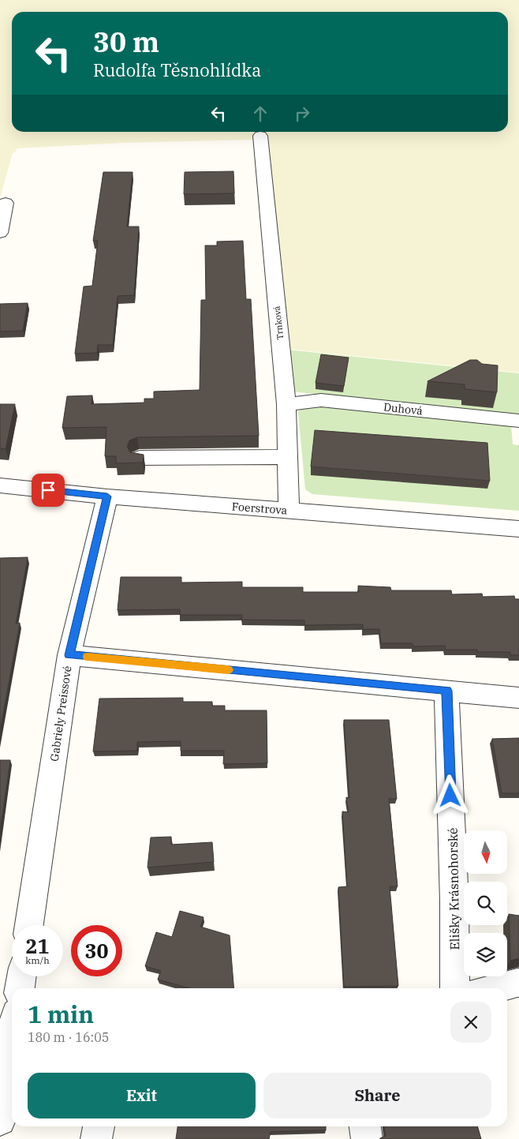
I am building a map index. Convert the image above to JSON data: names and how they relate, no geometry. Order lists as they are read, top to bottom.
{
  "streets": {
    "street": [
      "Trnková",
      "Duhová",
      "Foerstrova",
      "Gabriely Preissové",
      "Elišky Krásnohorské"
    ]
  },
  "crossings": [
    ["Trnková", "Duhová"],
    ["Trnková", "Foerstrova"],
    ["Foerstrova", "Gabriely Preissové"]
  ],
  "north": "bottom",
  "page": {
    "turn": ["30 m", "Rudolfa Těsnohlídka"],
    "speed": "21 km/h",
    "limit": "30",
    "heading": ["1 min", "180 m · 16:05"],
    "buttons": ["Exit", "Share"]
  }
}
